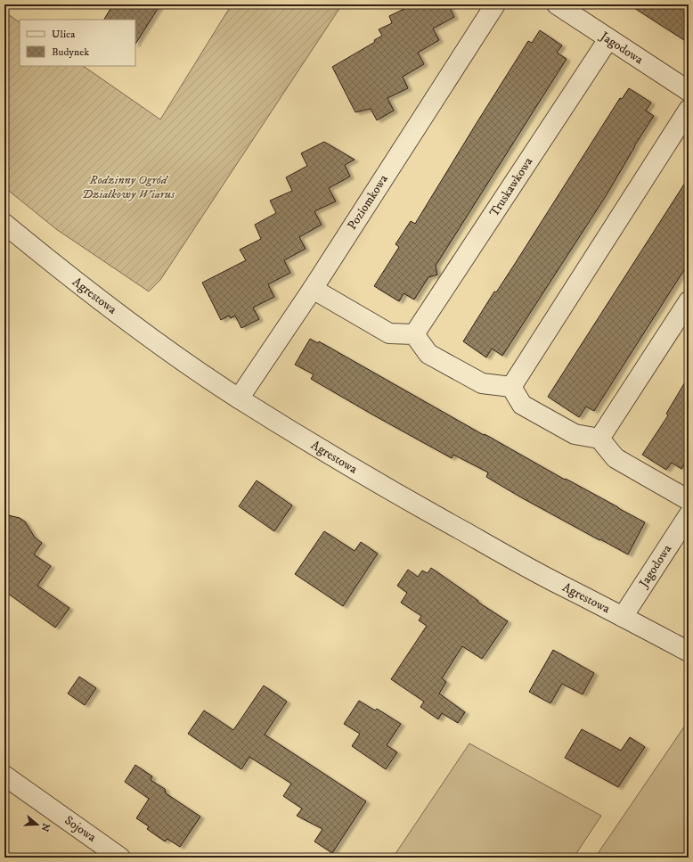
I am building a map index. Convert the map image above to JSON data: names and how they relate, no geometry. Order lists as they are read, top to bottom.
{
  "streets": {
    "street": [
      "Jagodowa",
      "Truskawkowa",
      "Poziomkowa",
      "Agrestowa",
      "Sojowa"
    ]
  },
  "crossings": [
    ["Jagodowa", "Truskawkowa"],
    ["Jagodowa", "Agrestowa"],
    ["Poziomkowa", "Agrestowa"]
  ],
  "parks": ["Rodzinny Ogród Działkowy Wiarus"],
  "legend": ["Ulica", "Budynek"],
  "north": "right"
}
